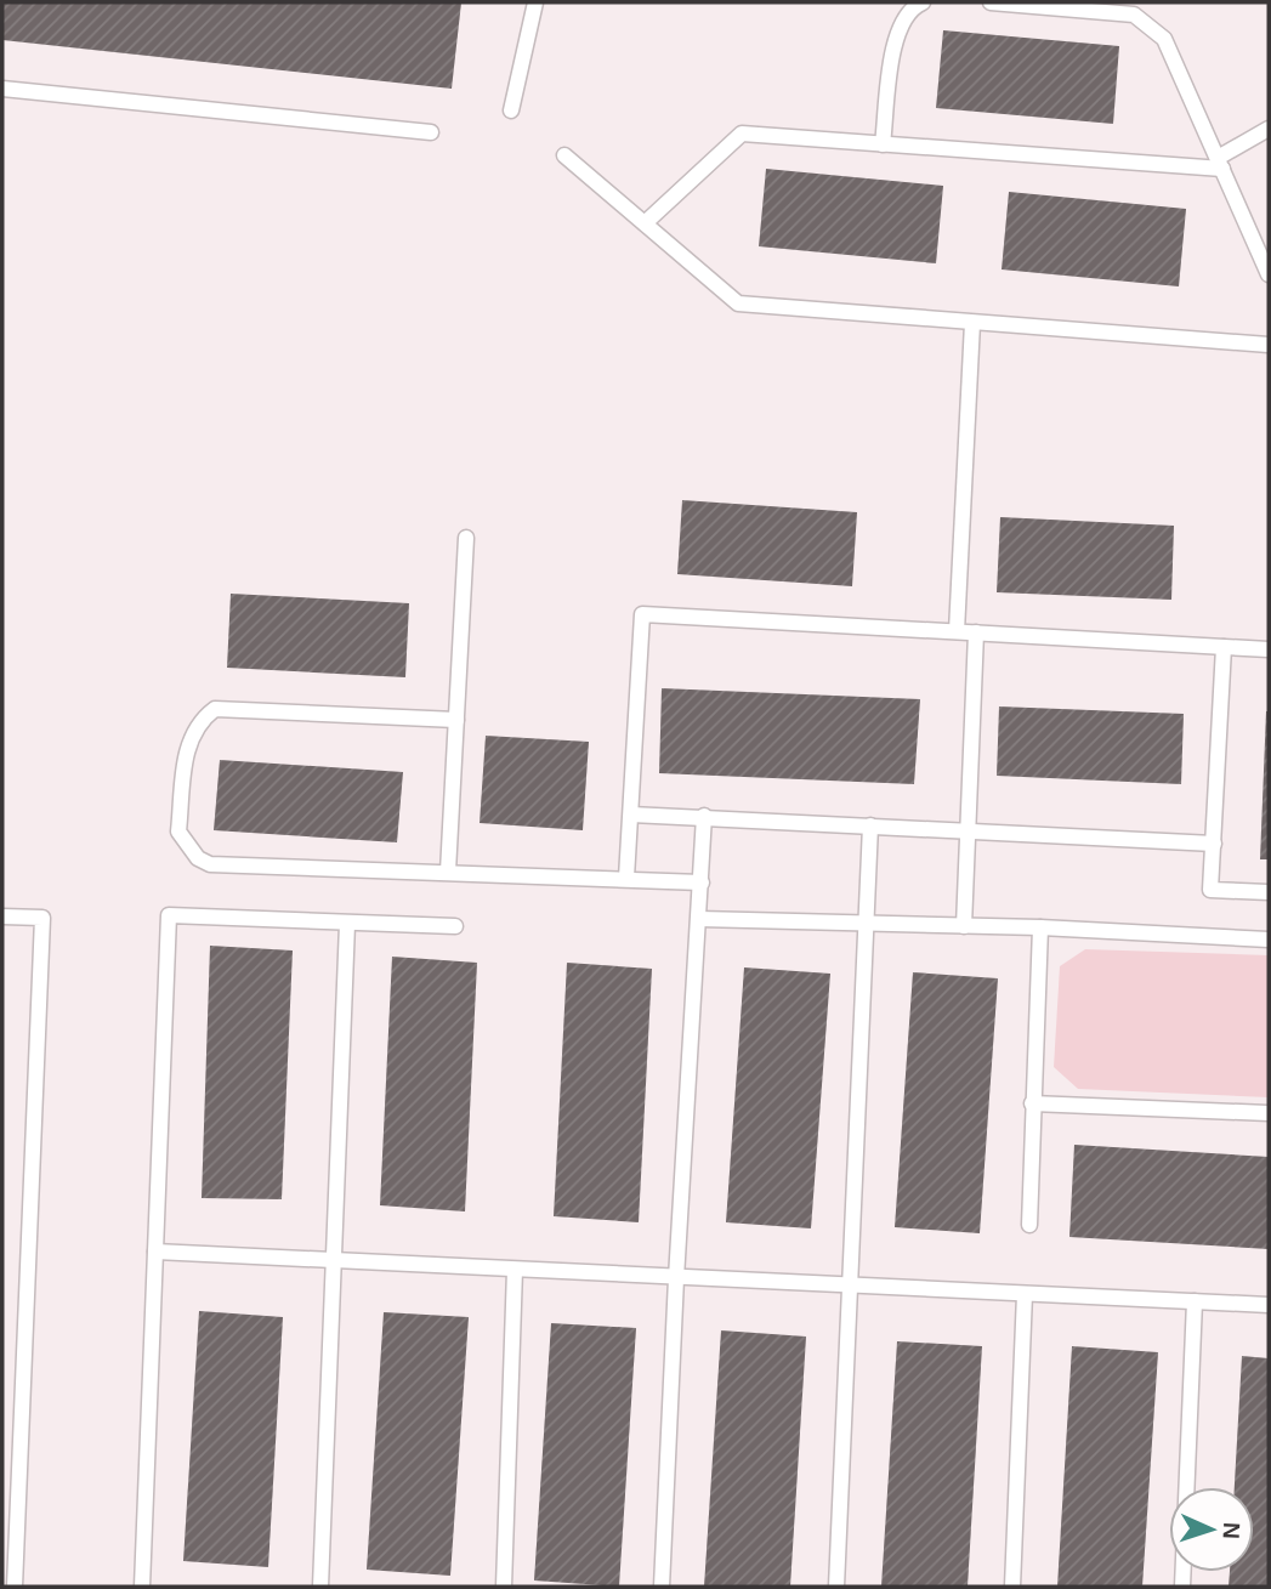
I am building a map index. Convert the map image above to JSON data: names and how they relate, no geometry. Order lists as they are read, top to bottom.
{
  "north": "right"
}
